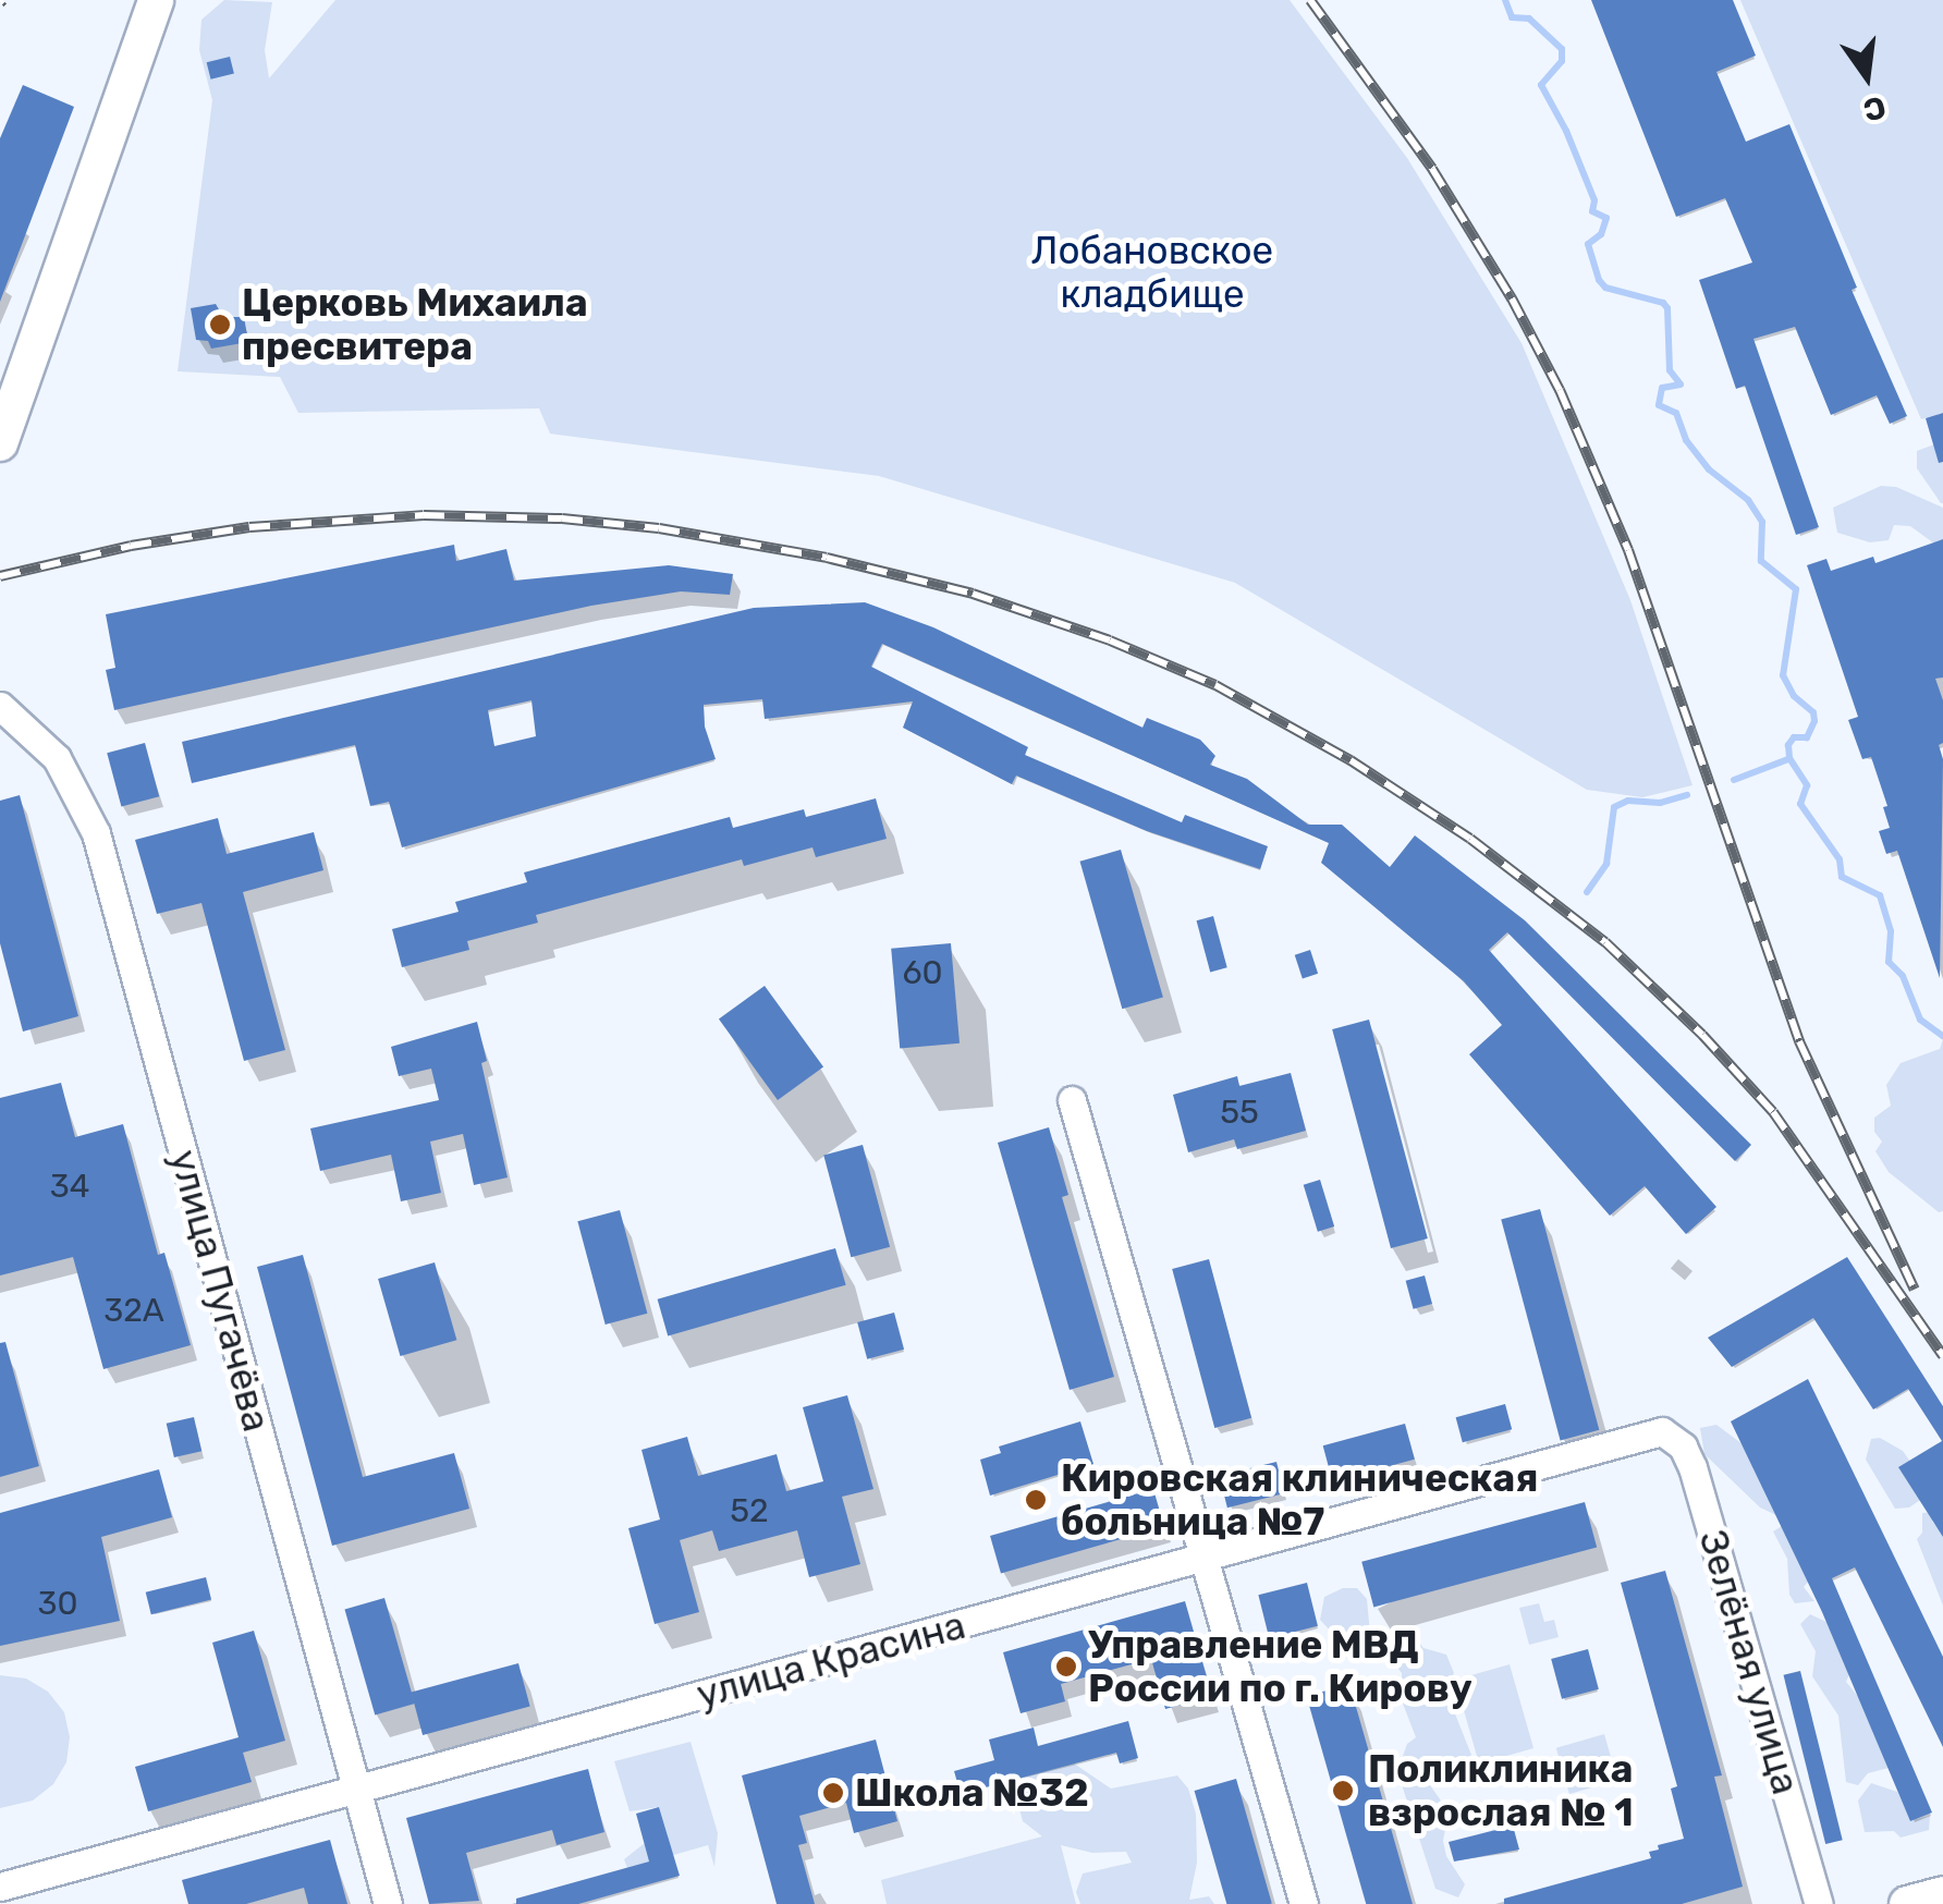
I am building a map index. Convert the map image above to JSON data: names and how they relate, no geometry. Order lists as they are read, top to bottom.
{
  "streets": {
    "street": ["улица Пугачёва", "улица Красина", "Зелёная улица"]
  },
  "crossings": [
    ["улица Пугачёва", "улица Красина"],
    ["улица Красина", "Зелёная улица"]
  ],
  "parks": ["Лобановское кладбище"],
  "places": [
    "Церковь Михаила пресвитера",
    "Кировская клиническая больница №7",
    "Управление МВД России по г. Кирову",
    "Поликлиника взрослая № 1",
    "Школа №32"
  ],
  "house_numbers": [
    "60",
    "55",
    "34",
    "32А",
    "52",
    "30"
  ],
  "north": "bottom"
}
